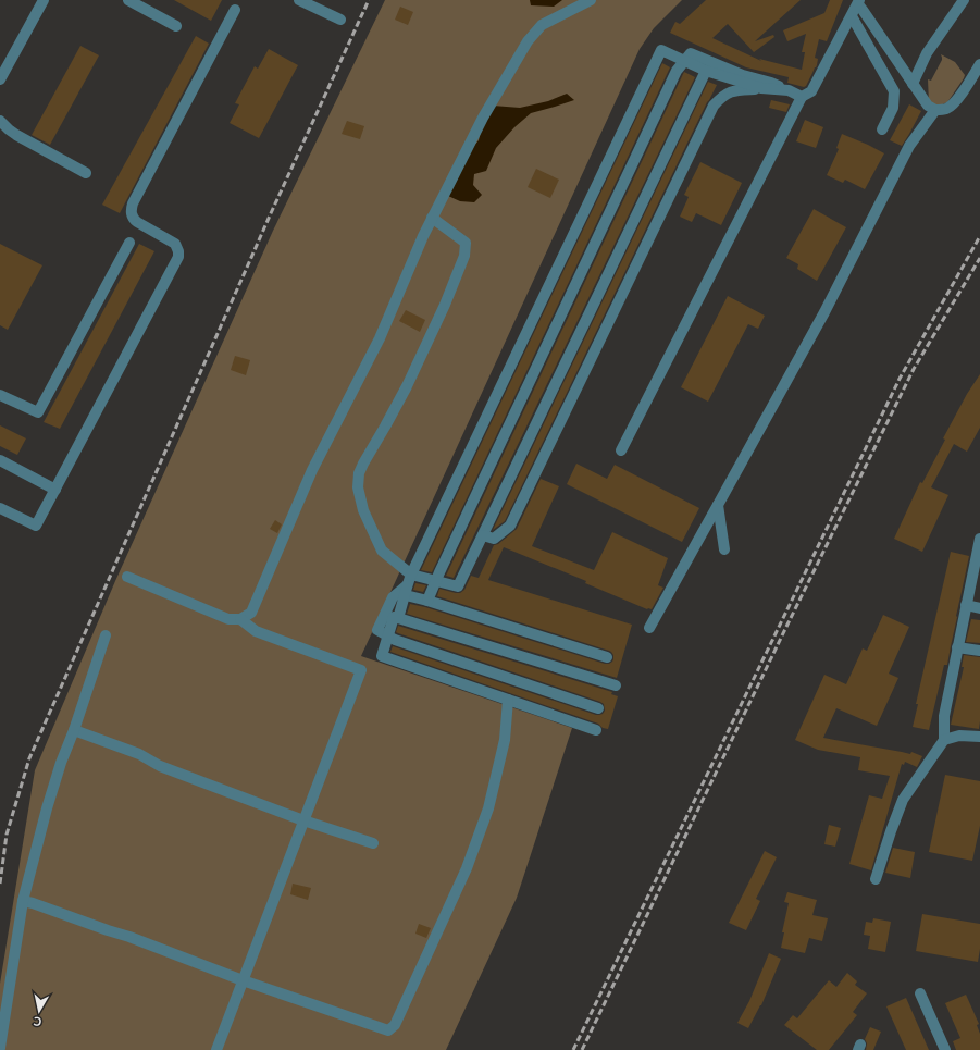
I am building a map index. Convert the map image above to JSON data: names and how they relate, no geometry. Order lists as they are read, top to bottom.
{
  "north": "bottom"
}
